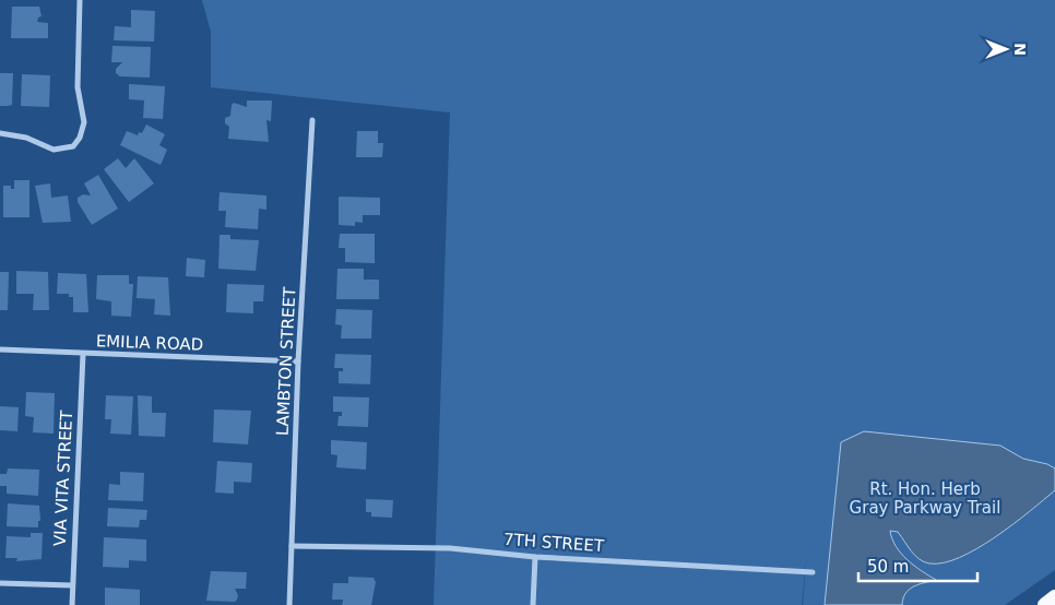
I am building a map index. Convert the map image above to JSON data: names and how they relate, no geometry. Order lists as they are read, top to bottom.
{
  "streets": {
    "street": [
      "EMILIA ROAD",
      "LAMBTON STREET",
      "VIA VITA STREET",
      "7TH STREET"
    ]
  },
  "crossings": [
    ["EMILIA ROAD", "LAMBTON STREET"],
    ["EMILIA ROAD", "VIA VITA STREET"],
    ["LAMBTON STREET", "7TH STREET"]
  ],
  "parks": ["Rt. Hon. Herb Gray Parkway Trail"],
  "scale_bar": "50 m",
  "north": "right"
}
